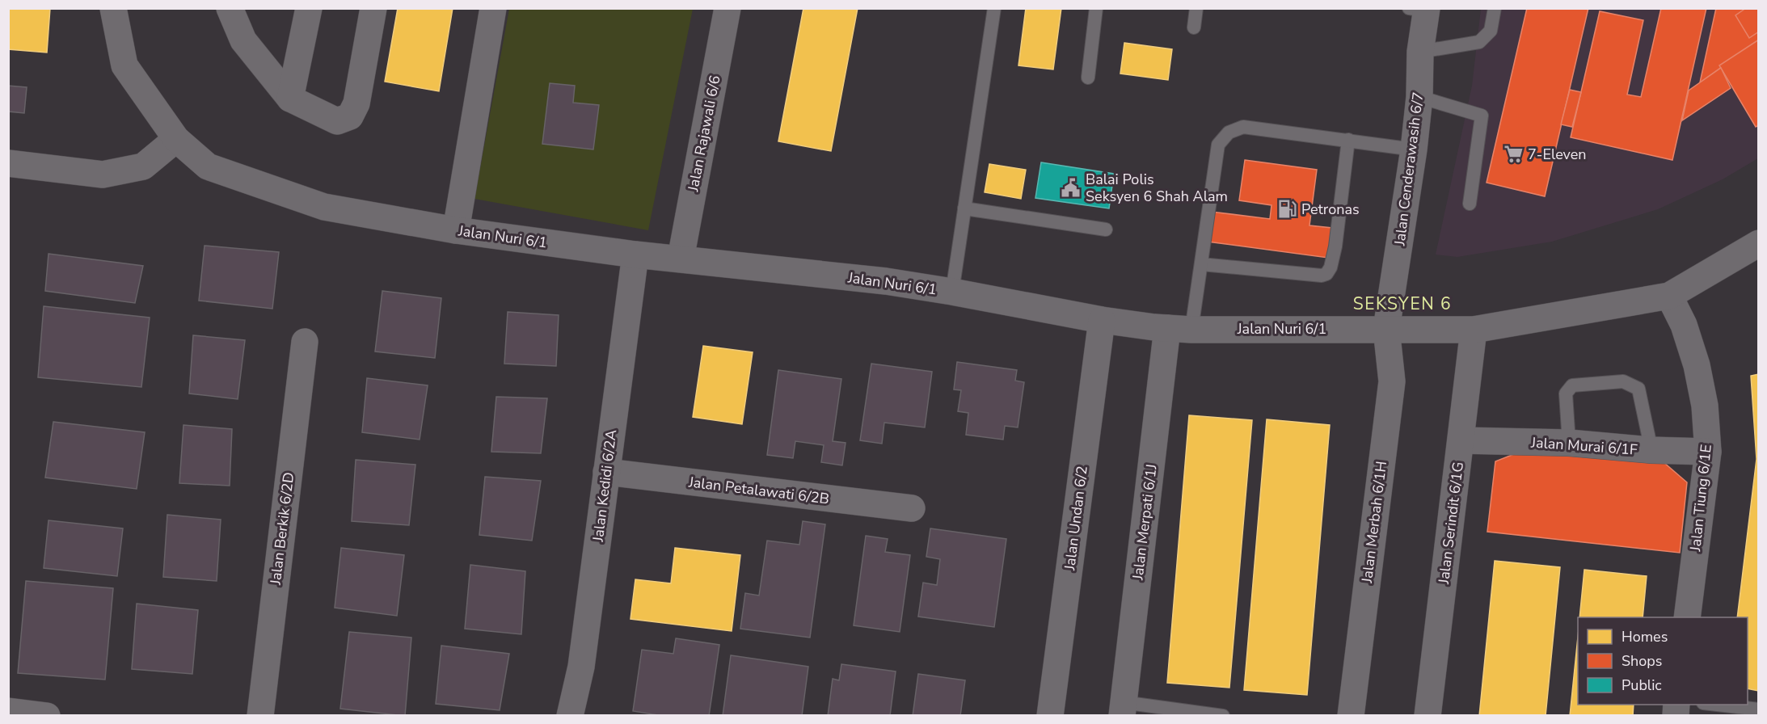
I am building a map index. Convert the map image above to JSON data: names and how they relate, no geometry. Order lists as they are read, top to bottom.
{
  "streets": {
    "street": [
      "Jalan Rajawali 6/6",
      "Jalan Cenderawasih 6/7",
      "Jalan Nuri 6/1",
      "Jalan Murai 6/1F",
      "Jalan Kedidi 6/2A",
      "Jalan Petalawati 6/2B",
      "Jalan Tiung 6/1E",
      "Jalan Undan 6/2",
      "Jalan Merpati 6/1J",
      "Jalan Merbah 6/1H",
      "Jalan Serindit 6/1G",
      "Jalan Berkik 6/2D"
    ]
  },
  "crossings": [
    ["Jalan Rajawali 6/6", "Jalan Nuri 6/1"],
    ["Jalan Cenderawasih 6/7", "Jalan Nuri 6/1"],
    ["Jalan Cenderawasih 6/7", "Jalan Merbah 6/1H"],
    ["Jalan Nuri 6/1", "Jalan Kedidi 6/2A"],
    ["Jalan Nuri 6/1", "Jalan Tiung 6/1E"],
    ["Jalan Nuri 6/1", "Jalan Undan 6/2"],
    ["Jalan Nuri 6/1", "Jalan Merpati 6/1J"],
    ["Jalan Nuri 6/1", "Jalan Merbah 6/1H"],
    ["Jalan Nuri 6/1", "Jalan Serindit 6/1G"],
    ["Jalan Murai 6/1F", "Jalan Tiung 6/1E"],
    ["Jalan Murai 6/1F", "Jalan Serindit 6/1G"],
    ["Jalan Kedidi 6/2A", "Jalan Petalawati 6/2B"]
  ],
  "districts": ["SEKSYEN 6"],
  "places": {
    "supermarket": ["7-Eleven"],
    "public building": ["Balai Polis Seksyen 6 Shah Alam"],
    "fuel station": ["Petronas"]
  },
  "legend": ["Homes", "Shops", "Public"]
}
